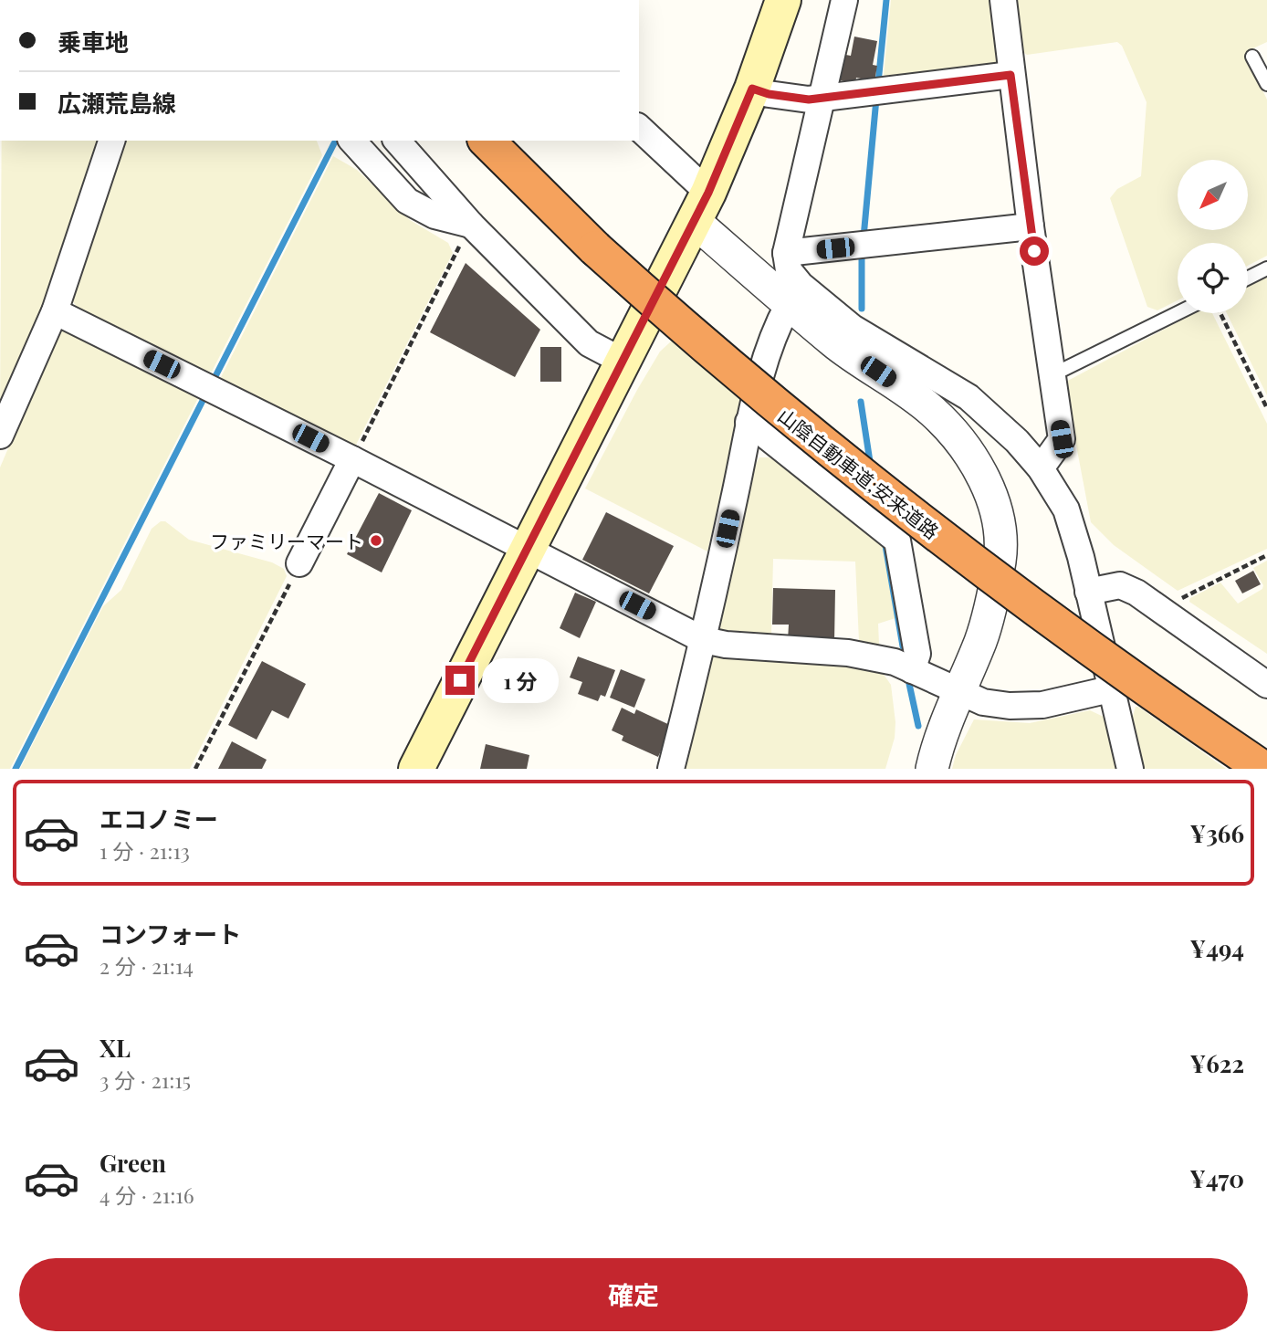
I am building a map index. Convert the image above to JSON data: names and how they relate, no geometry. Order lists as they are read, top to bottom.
{
  "streets": {
    "highway": ["山陰自動車道;安来道路"]
  },
  "places": ["ファミリーマート"],
  "north": "bottom left",
  "page": {
    "banner": ["乗車地", "広瀬荒島線"],
    "bubble": "1 分",
    "list": [
      {
        "name": "エコノミー",
        "note": "1 分 · 21:13",
        "value": "¥366"
      },
      {
        "name": "コンフォート",
        "note": "2 分 · 21:14",
        "value": "¥494"
      },
      {
        "name": "XL",
        "note": "3 分 · 21:15",
        "value": "¥622"
      },
      {
        "name": "Green",
        "note": "4 分 · 21:16",
        "value": "¥470"
      }
    ],
    "buttons": "確定"
  }
}
